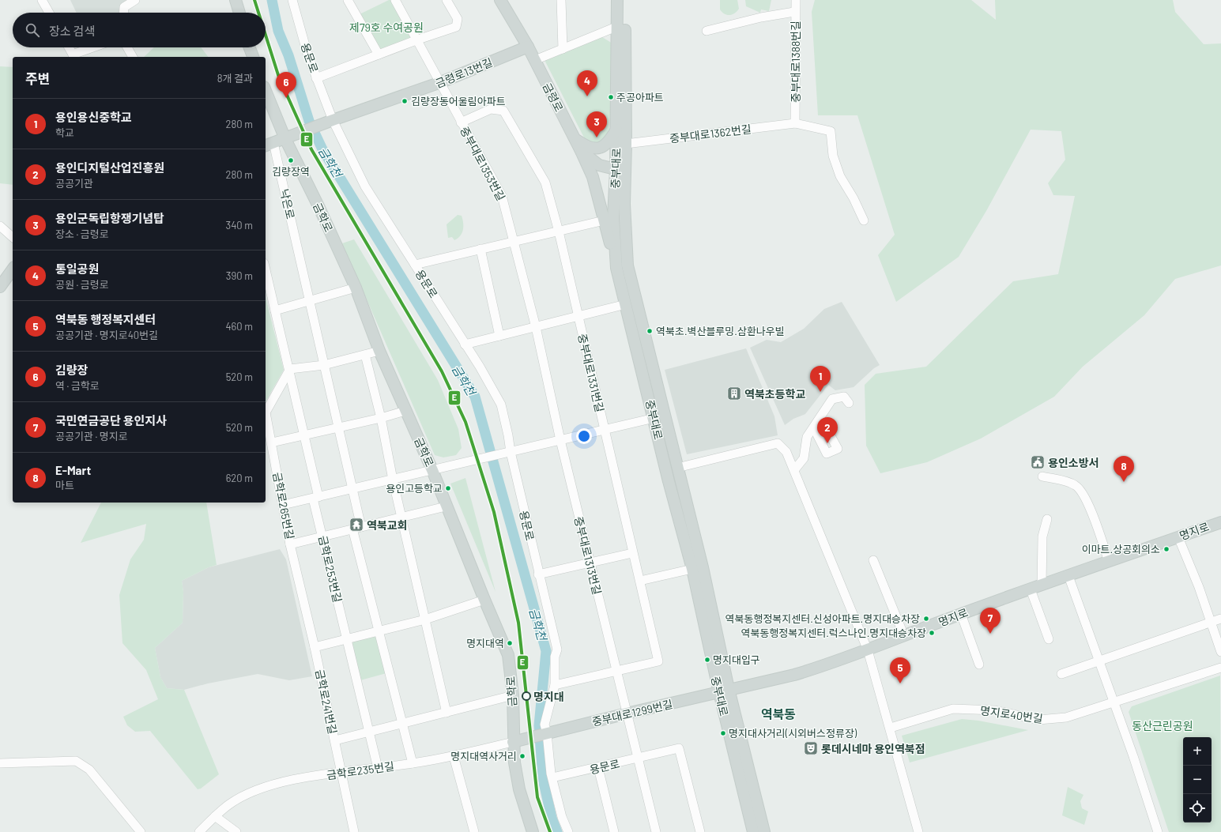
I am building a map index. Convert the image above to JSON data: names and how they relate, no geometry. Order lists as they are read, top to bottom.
{
  "streets": {
    "main road": [
      "금령로13번길",
      "금령로",
      "중부대로",
      "낙은로",
      "금학로",
      "명지로",
      "중부대로1299번길"
    ],
    "street": [
      "용문로",
      "중부대로1388번길",
      "중부대로1362번길",
      "중부대로1353번길",
      "중부대로1331번길",
      "금학로265번길",
      "중부대로1313번길",
      "금학로253번길",
      "금학로241번길",
      "명지로40번길",
      "금학로235번길"
    ]
  },
  "crossings": [
    ["용문로", "금령로13번길"],
    ["용문로", "중부대로1313번길"],
    ["용문로", "중부대로1299번길"],
    ["중부대로1388번길", "중부대로1362번길"],
    ["금령로13번길", "금령로"],
    ["금령로13번길", "중부대로1353번길"],
    ["금령로13번길", "낙은로"],
    ["금령로13번길", "금학로"],
    ["금령로", "중부대로"],
    ["중부대로1362번길", "중부대로"],
    ["중부대로1353번길", "중부대로1331번길"],
    ["중부대로", "명지로"],
    ["중부대로", "중부대로1299번길"],
    ["낙은로", "금학로"],
    ["낙은로", "금학로265번길"],
    ["금학로", "금학로265번길"],
    ["금학로", "금학로241번길"],
    ["금학로", "중부대로1299번길"],
    ["금학로", "금학로235번길"],
    ["금학로265번길", "금학로253번길"],
    ["명지로", "중부대로1299번길"],
    ["중부대로1313번길", "중부대로1299번길"],
    ["중부대로1299번길", "금학로235번길"]
  ],
  "districts": ["역북동"],
  "water": ["금학천"],
  "parks": ["제79호 수여공원", "동산근린공원"],
  "places": {
    "other": [
      "주공아파트",
      "김량장동어울림아파트",
      "김량장역",
      "역북초.벽산블루밍.삼환나우빌",
      "용인고등학교",
      "이마트.상공회의소",
      "역북동행정복지센터.신성아파트.명지대승차장",
      "역북동행정복지센터.럭스나인.명지대승차장",
      "명지대역",
      "명지대입구",
      "명지대",
      "명지대사거리(시외버스정류장)",
      "명지대역사거리"
    ],
    "building": ["역북초등학교"],
    "public building": ["용인소방서"],
    "temple": ["역북교회"],
    "theatre": ["롯데시네마 용인역북점"]
  },
  "lines": ["transit line E"],
  "page": {
    "search": "장소 검색",
    "heading": ["주변", "8개 결과"],
    "pins": [
      "4",
      "6",
      "3",
      "1",
      "2",
      "8",
      "7",
      "5"
    ],
    "list": [
      {
        "mark": "1",
        "name": "용인용신중학교",
        "note": "학교",
        "value": "280 m"
      },
      {
        "mark": "2",
        "name": "용인디지털산업진흥원",
        "note": "공공기관",
        "value": "280 m"
      },
      {
        "mark": "3",
        "name": "용인군독립항쟁기념탑",
        "note": "장소 · 금령로",
        "value": "340 m"
      },
      {
        "mark": "4",
        "name": "통일공원",
        "note": "공원 · 금령로",
        "value": "390 m"
      },
      {
        "mark": "5",
        "name": "역북동 행정복지센터",
        "note": "공공기관 · 명지로40번길",
        "value": "460 m"
      },
      {
        "mark": "6",
        "name": "김량장",
        "note": "역 · 금학로",
        "value": "520 m"
      },
      {
        "mark": "7",
        "name": "국민연금공단 용인지사",
        "note": "공공기관 · 명지로",
        "value": "520 m"
      },
      {
        "mark": "8",
        "name": "E-Mart",
        "note": "마트",
        "value": "620 m"
      }
    ],
    "map_buttons": ["+", "−"]
  }
}
